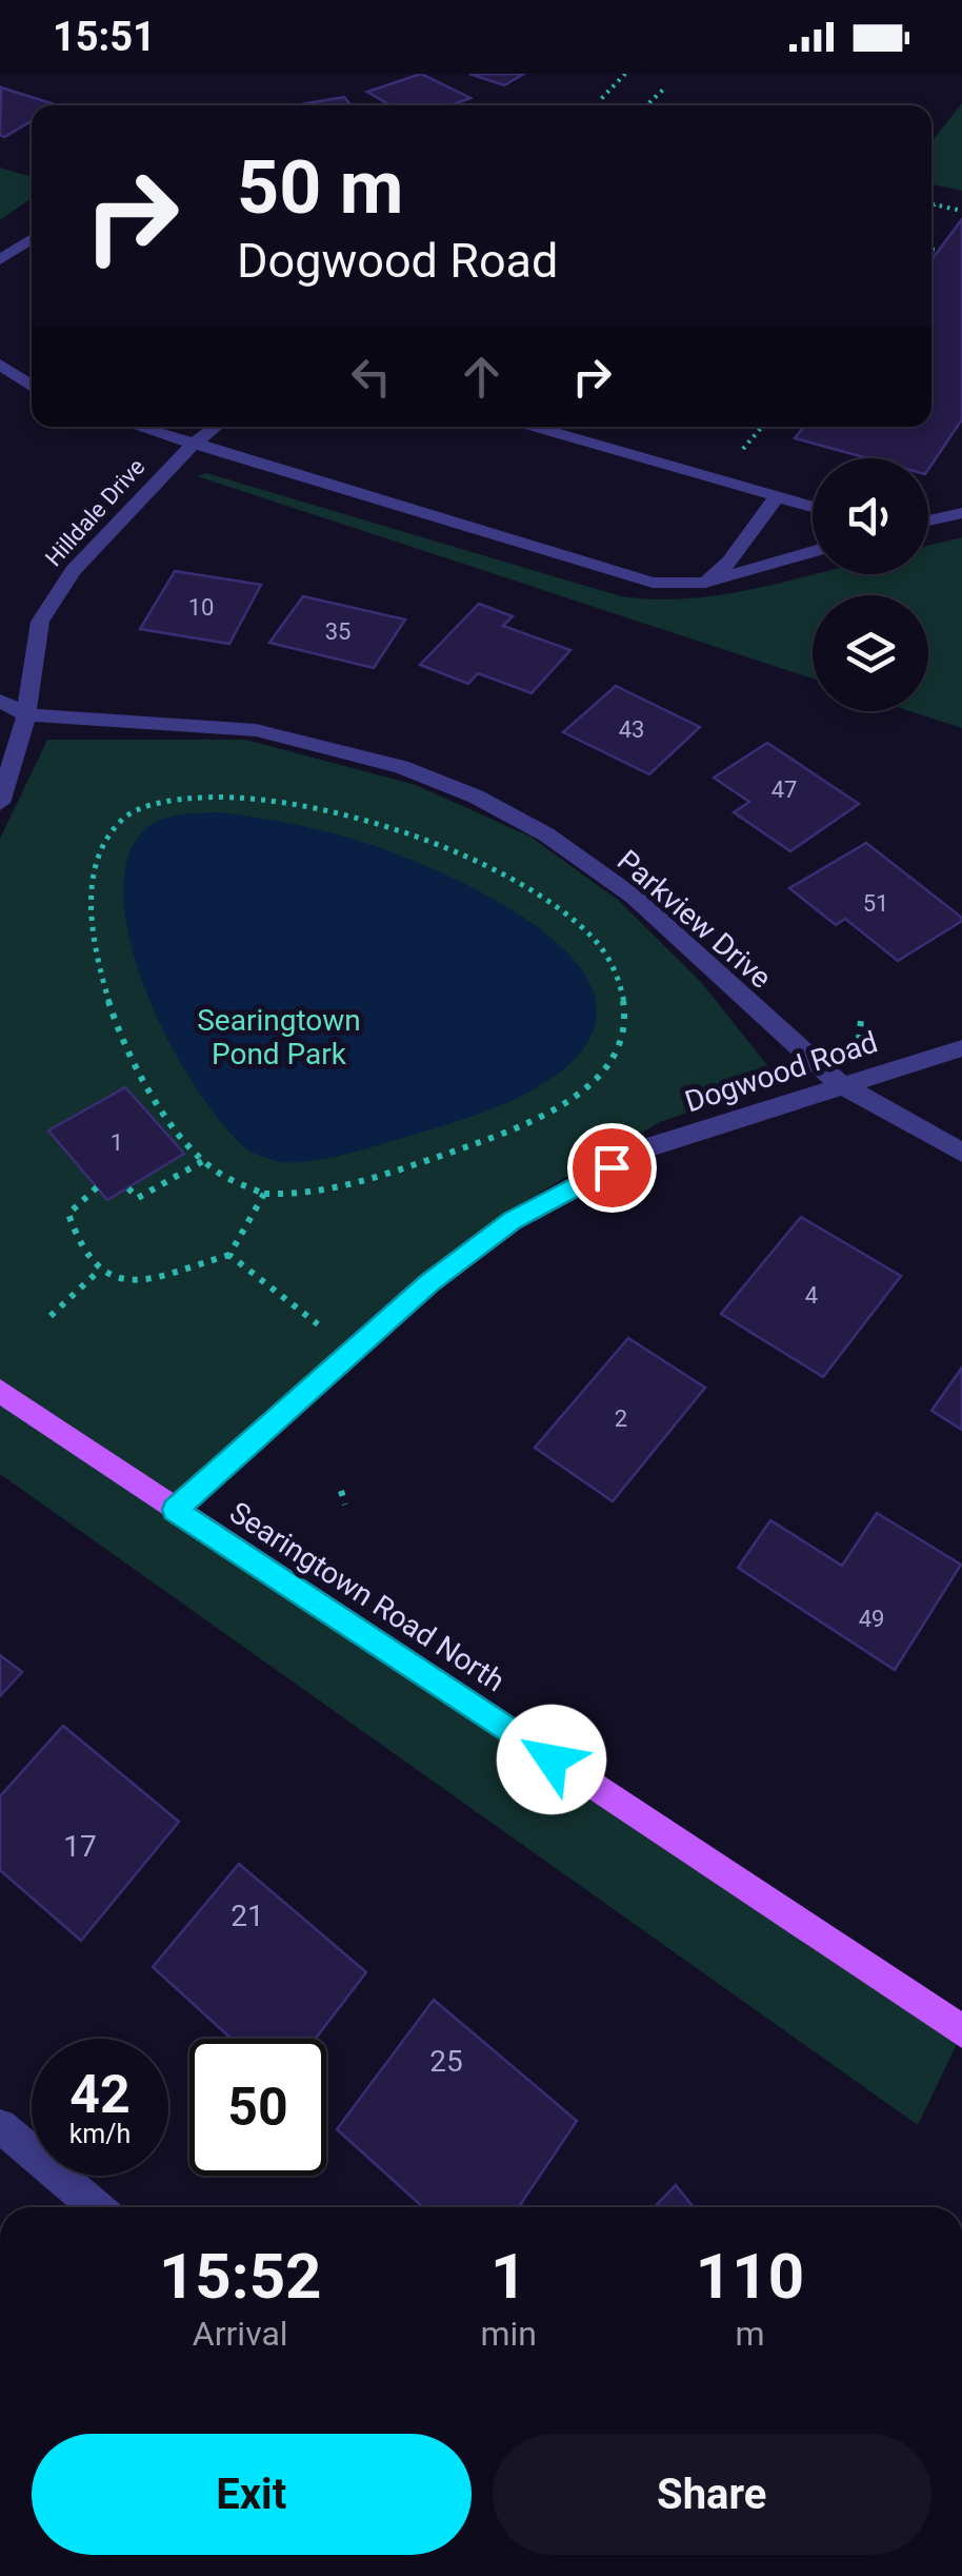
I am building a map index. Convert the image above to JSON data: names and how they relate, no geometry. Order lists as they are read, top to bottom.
{
  "streets": {
    "main road": ["Searingtown Road North"],
    "street": ["Hilldale Drive", "Parkview Drive", "Dogwood Road"]
  },
  "crossings": [
    ["Hilldale Drive", "Parkview Drive"],
    ["Parkview Drive", "Dogwood Road"],
    ["Dogwood Road", "Searingtown Road North"]
  ],
  "parks": ["Searingtown Pond Park"],
  "house_numbers": [
    "10",
    "35",
    "43",
    "47",
    "51",
    "1",
    "4",
    "2",
    "49",
    "17",
    "21",
    "25"
  ],
  "page": {
    "status": "15:51",
    "turn": ["50 m", "Dogwood Road"],
    "speed": "42 km/h",
    "limit": "50",
    "eta": [
      "15:52",
      "Arrival",
      "1",
      "min",
      "110",
      "m"
    ],
    "buttons": ["Exit", "Share"]
  }
}
